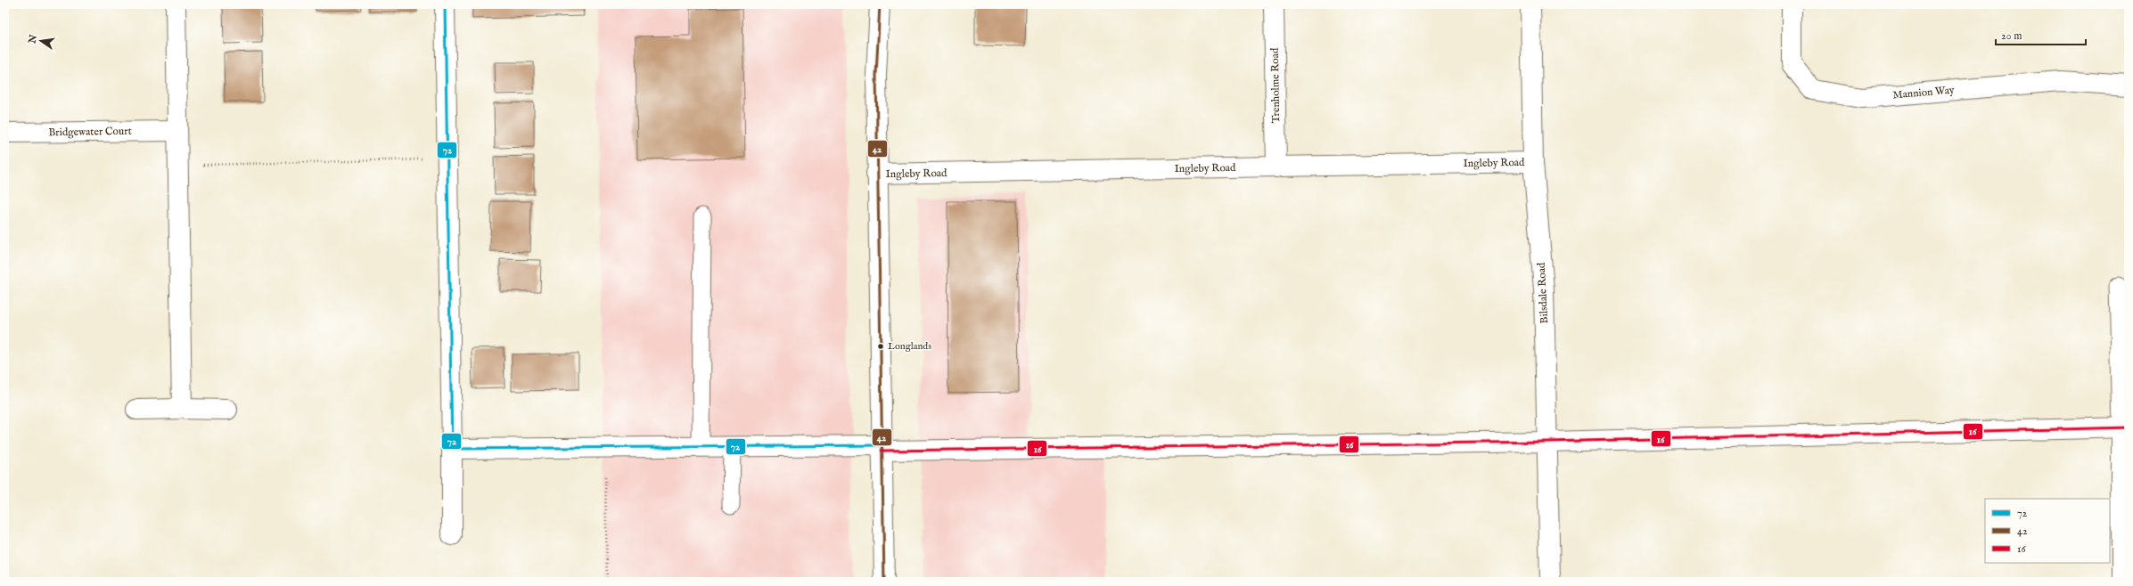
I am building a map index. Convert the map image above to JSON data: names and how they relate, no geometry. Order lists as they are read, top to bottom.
{
  "streets": {
    "street": [
      "Trenholme Road",
      "Mannion Way",
      "Bridgewater Court",
      "Ingleby Road",
      "Bilsdale Road"
    ]
  },
  "crossings": [
    ["Trenholme Road", "Ingleby Road"],
    ["Ingleby Road", "Bilsdale Road"]
  ],
  "places": ["Longlands"],
  "lines": ["transit line 72", "transit line 42", "transit line 16"],
  "legend": ["72", "42", "16"],
  "scale_bar": "20 m",
  "north": "left"
}
